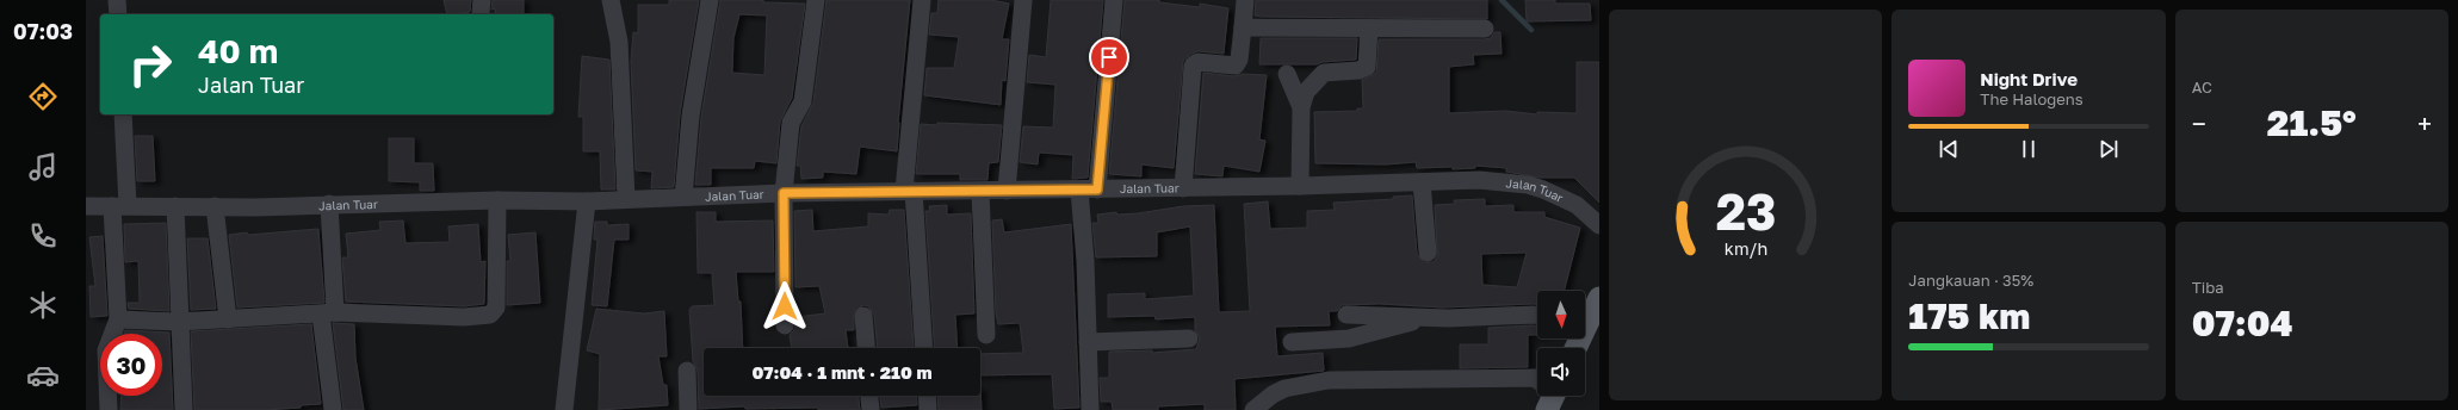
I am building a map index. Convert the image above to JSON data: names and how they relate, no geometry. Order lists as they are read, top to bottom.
{
  "streets": {
    "street": ["Jalan Tuar"]
  },
  "north": "bottom",
  "page": {
    "tabs": "07:03",
    "tile": [
      "AC",
      ["Jangkauan · 35%", "175 km"],
      ["Tiba", "07:04"]
    ],
    "turn": ["40 m", "Jalan Tuar"],
    "song": ["Night Drive", "The Halogens"],
    "heat": ["−", "21.5°", "+"],
    "limit": "30",
    "trip": "07:04 · 1 mnt · 210 m",
    "gauge": ["23", "km/h"]
  }
}
